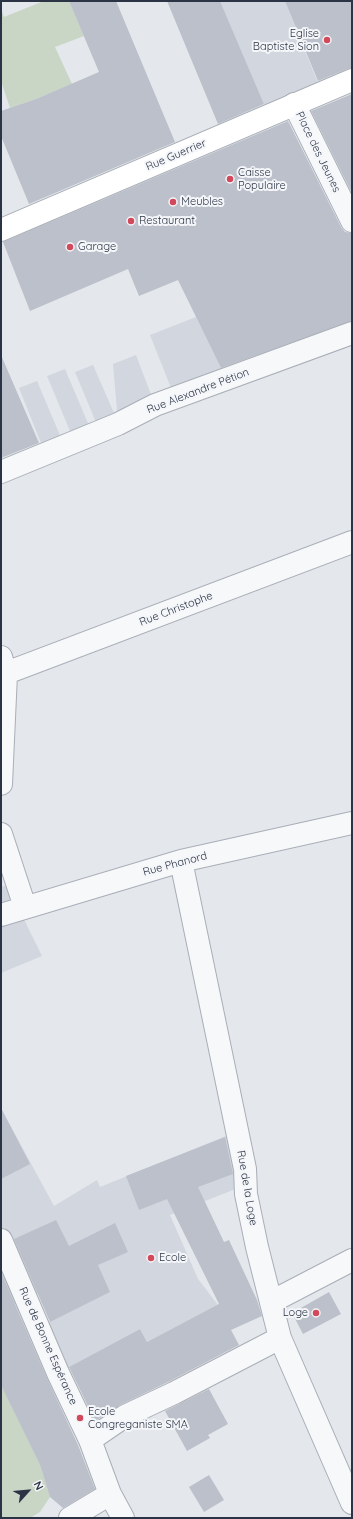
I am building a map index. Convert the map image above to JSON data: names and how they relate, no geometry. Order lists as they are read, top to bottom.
{
  "streets": {
    "main road": ["Rue Guerrier"],
    "street": [
      "Place des Jeunes",
      "Rue Alexandre Pétion",
      "Rue Christophe",
      "Rue Phanord",
      "Rue de la Loge",
      "Rue de Bonne Espérance"
    ]
  },
  "crossings": [
    ["Place des Jeunes", "Rue Guerrier"],
    ["Rue Phanord", "Rue de la Loge"]
  ],
  "places": [
    "Eglise Baptiste Sion",
    "Caisse Populaire",
    "Meubles",
    "Restaurant",
    "Garage",
    "Ecole",
    "Loge",
    "Ecole Congreganiste SMA"
  ],
  "north": "top right"
}
